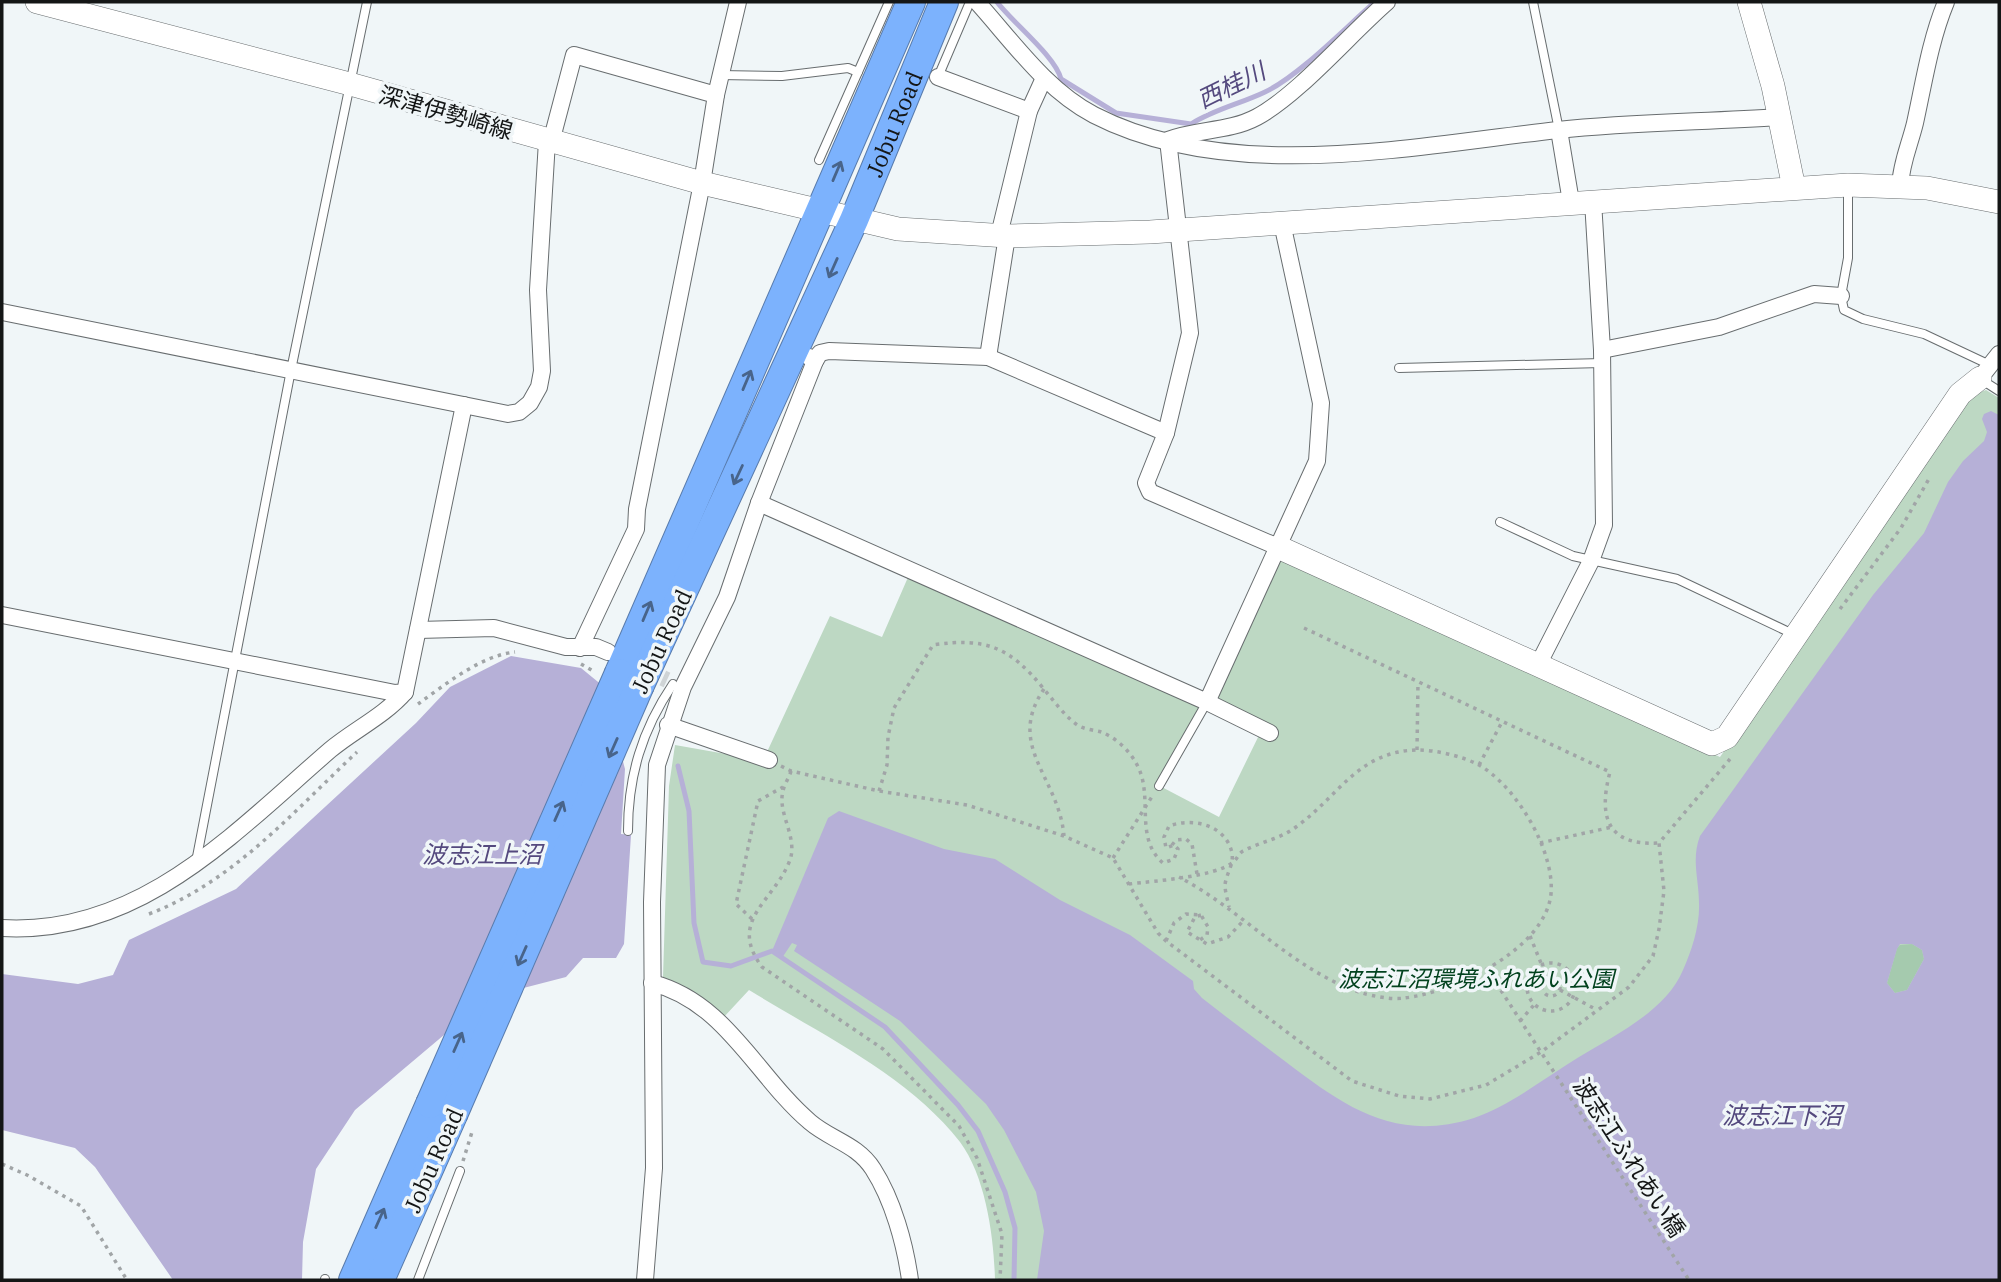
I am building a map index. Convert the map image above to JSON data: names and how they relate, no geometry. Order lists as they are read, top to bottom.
{
  "streets": {
    "highway": ["Jobu Road"],
    "street": ["深津伊勢崎線"],
    "path": ["波志江ふれあい橋"]
  },
  "crossings": [
    ["深津伊勢崎線", "Jobu Road"]
  ],
  "water": ["西桂川", "波志江上沼", "波志江下沼"],
  "parks": ["波志江沼環境ふれあい公園"]
}
